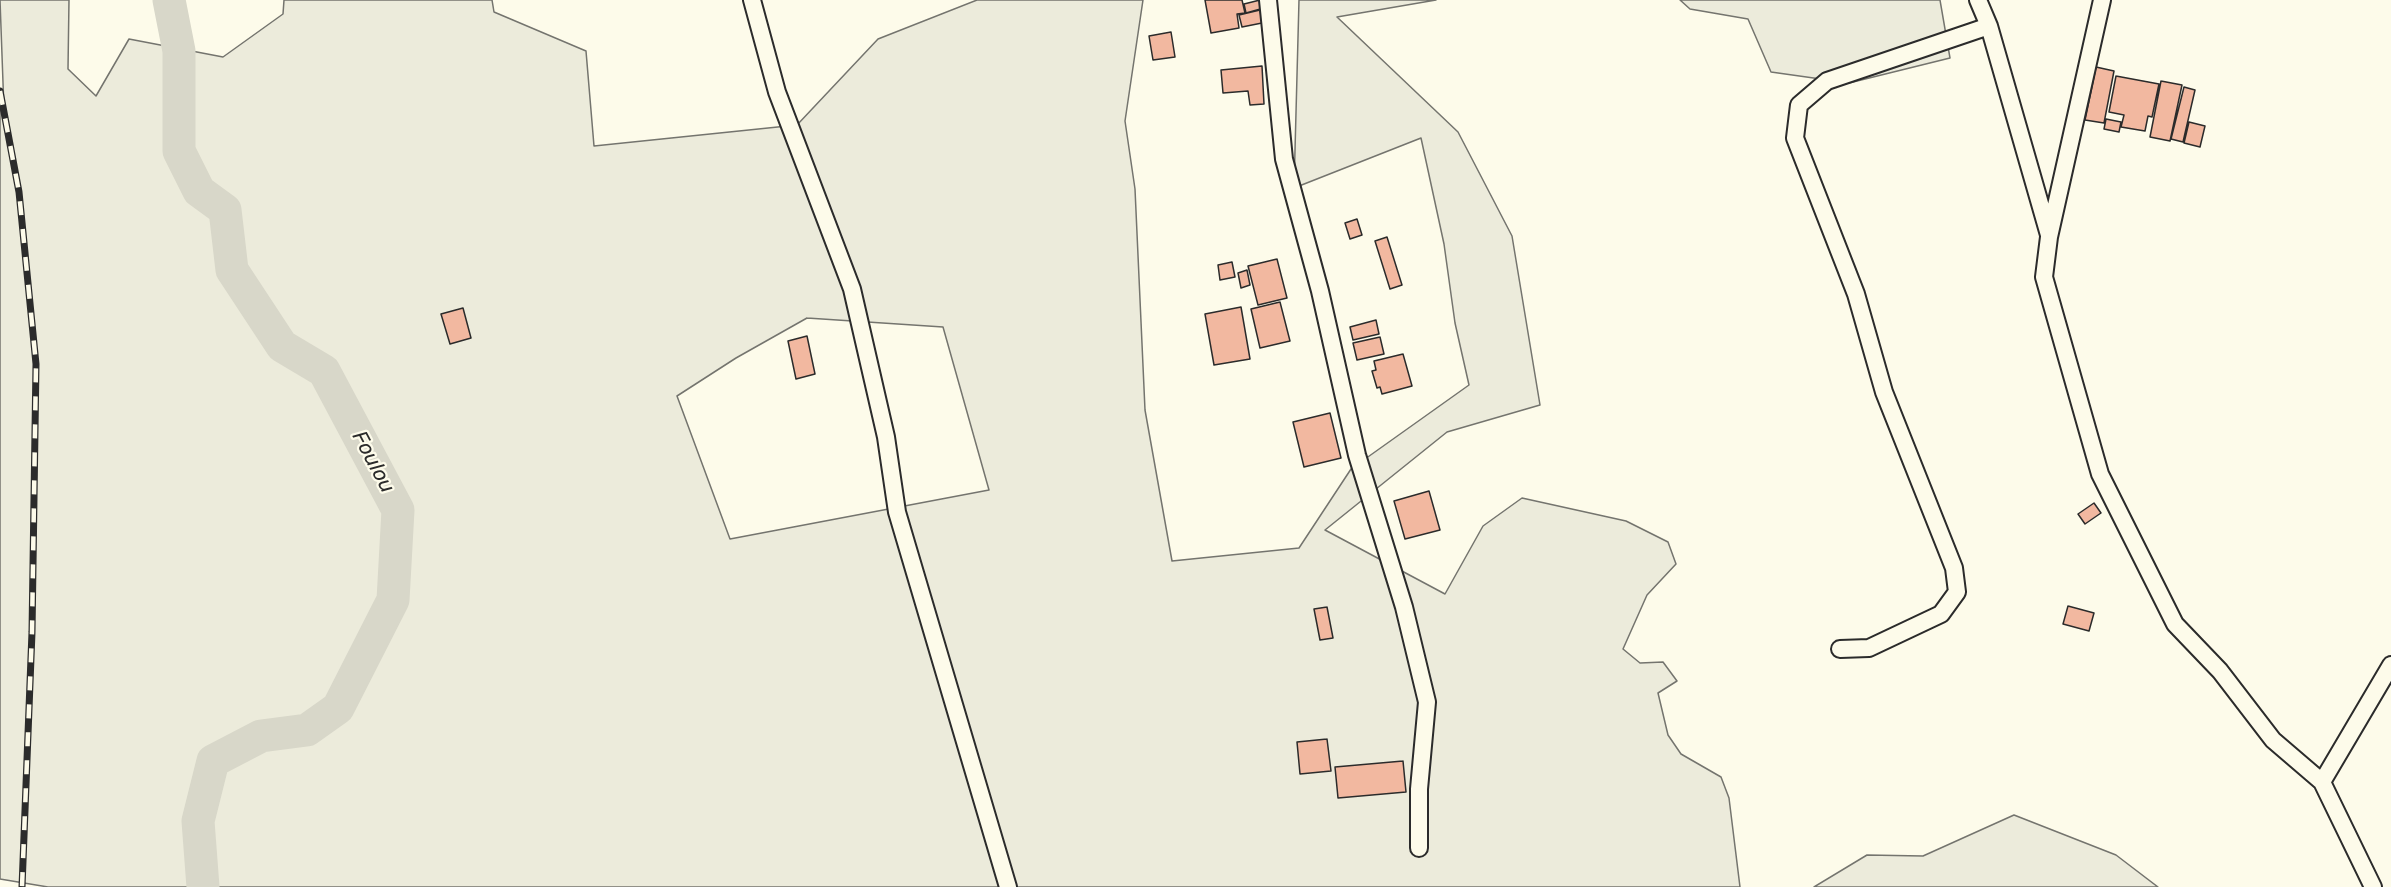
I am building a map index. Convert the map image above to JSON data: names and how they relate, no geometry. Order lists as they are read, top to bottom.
{
  "water": ["Foulou"]
}
